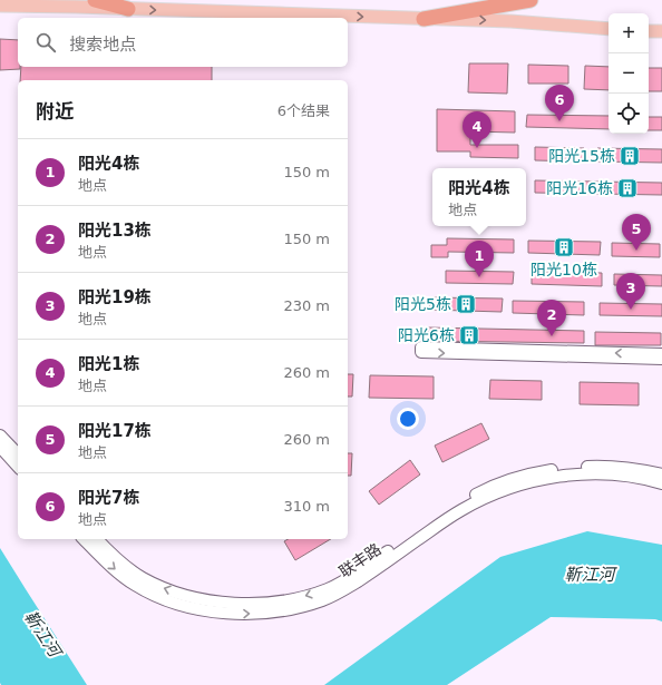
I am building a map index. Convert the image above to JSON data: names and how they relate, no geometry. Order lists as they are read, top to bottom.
{
  "streets": {
    "main road": ["联丰路"]
  },
  "water": ["靳江河"],
  "places": {
    "building": [
      "阳光15栋",
      "阳光16栋",
      "阳光10栋",
      "阳光5栋",
      "阳光6栋"
    ]
  },
  "page": {
    "map_buttons": ["+", "−"],
    "search": "搜索地点",
    "heading": ["附近", "6个结果"],
    "pins": [
      "6",
      "4",
      "5",
      "1",
      "3",
      "2"
    ],
    "list": [
      {
        "mark": "1",
        "name": "阳光4栋",
        "note": "地点",
        "value": "150 m"
      },
      {
        "mark": "2",
        "name": "阳光13栋",
        "note": "地点",
        "value": "150 m"
      },
      {
        "mark": "3",
        "name": "阳光19栋",
        "note": "地点",
        "value": "230 m"
      },
      {
        "mark": "4",
        "name": "阳光1栋",
        "note": "地点",
        "value": "260 m"
      },
      {
        "mark": "5",
        "name": "阳光17栋",
        "note": "地点",
        "value": "260 m"
      },
      {
        "mark": "6",
        "name": "阳光7栋",
        "note": "地点",
        "value": "310 m"
      }
    ],
    "popup": ["阳光4栋", "地点"]
  }
}
